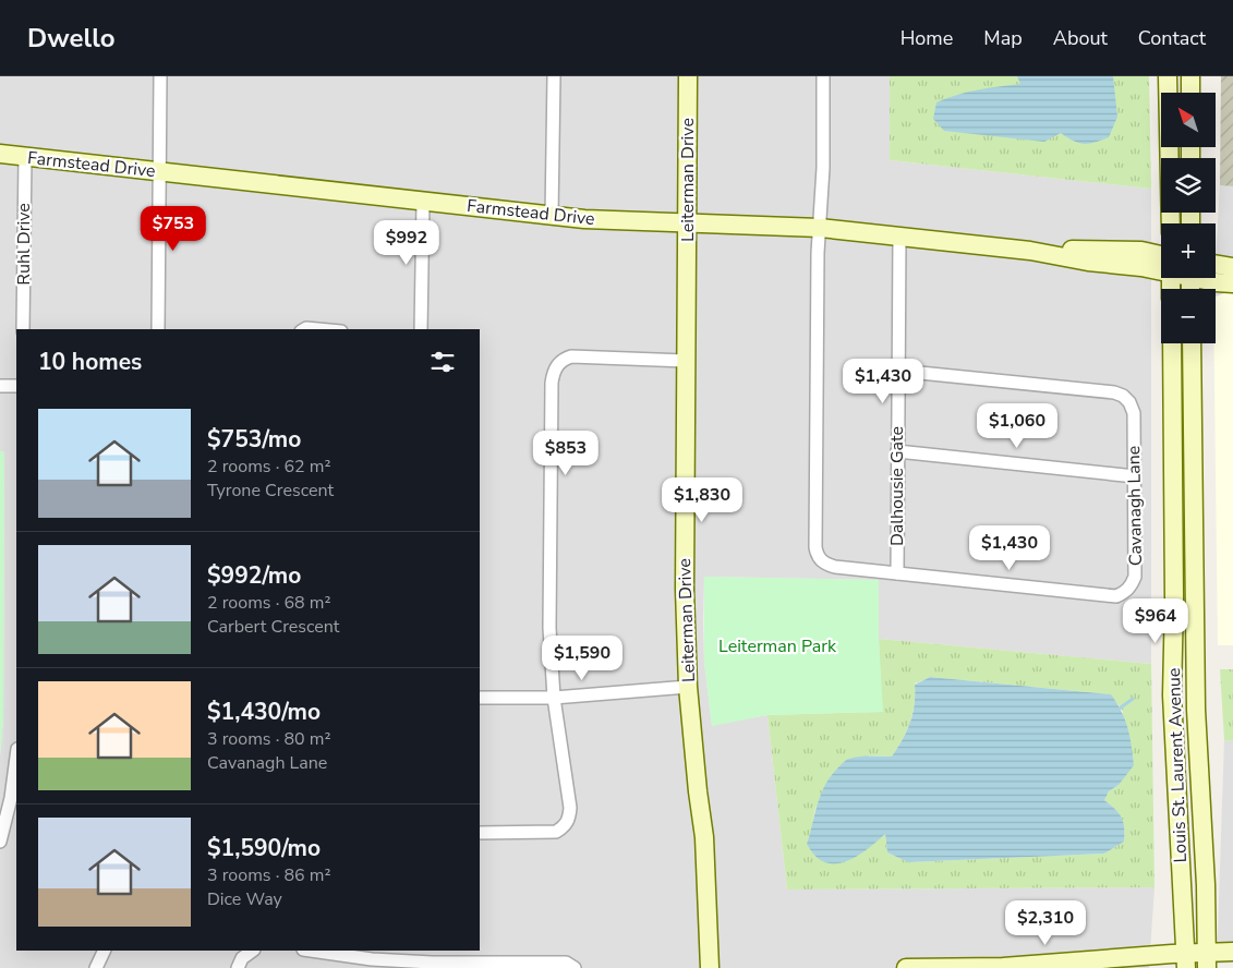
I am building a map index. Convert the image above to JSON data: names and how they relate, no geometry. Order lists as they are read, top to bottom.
{
  "streets": {
    "street": [
      "Farmstead Drive",
      "Leiterman Drive",
      "Ruhl Drive",
      "Dalhousie Gate",
      "Cavanagh Lane",
      "Louis St. Laurent Avenue"
    ]
  },
  "crossings": [
    ["Farmstead Drive", "Leiterman Drive"],
    ["Farmstead Drive", "Ruhl Drive"],
    ["Farmstead Drive", "Dalhousie Gate"],
    ["Farmstead Drive", "Cavanagh Lane"],
    ["Dalhousie Gate", "Cavanagh Lane"]
  ],
  "parks": ["Leiterman Park"],
  "north": "top left",
  "page": {
    "header": "Dwello",
    "nav": [
      "Home",
      "Map",
      "About",
      "Contact"
    ],
    "map_buttons": ["+", "−"],
    "price": [
      "$753",
      "$992",
      "$1,430",
      "$1,060",
      "$853",
      "$1,830",
      "$1,430",
      "$964",
      "$1,590",
      "$2,310"
    ],
    "heading": "10 homes",
    "list": [
      {
        "name": "$753/mo",
        "note": "2 rooms · 62 m² · Tyrone Crescent"
      },
      {
        "name": "$992/mo",
        "note": "2 rooms · 68 m² · Carbert Crescent"
      },
      {
        "name": "$1,430/mo",
        "note": "3 rooms · 80 m² · Cavanagh Lane"
      },
      {
        "name": "$1,590/mo",
        "note": "3 rooms · 86 m² · Dice Way"
      }
    ]
  }
}
